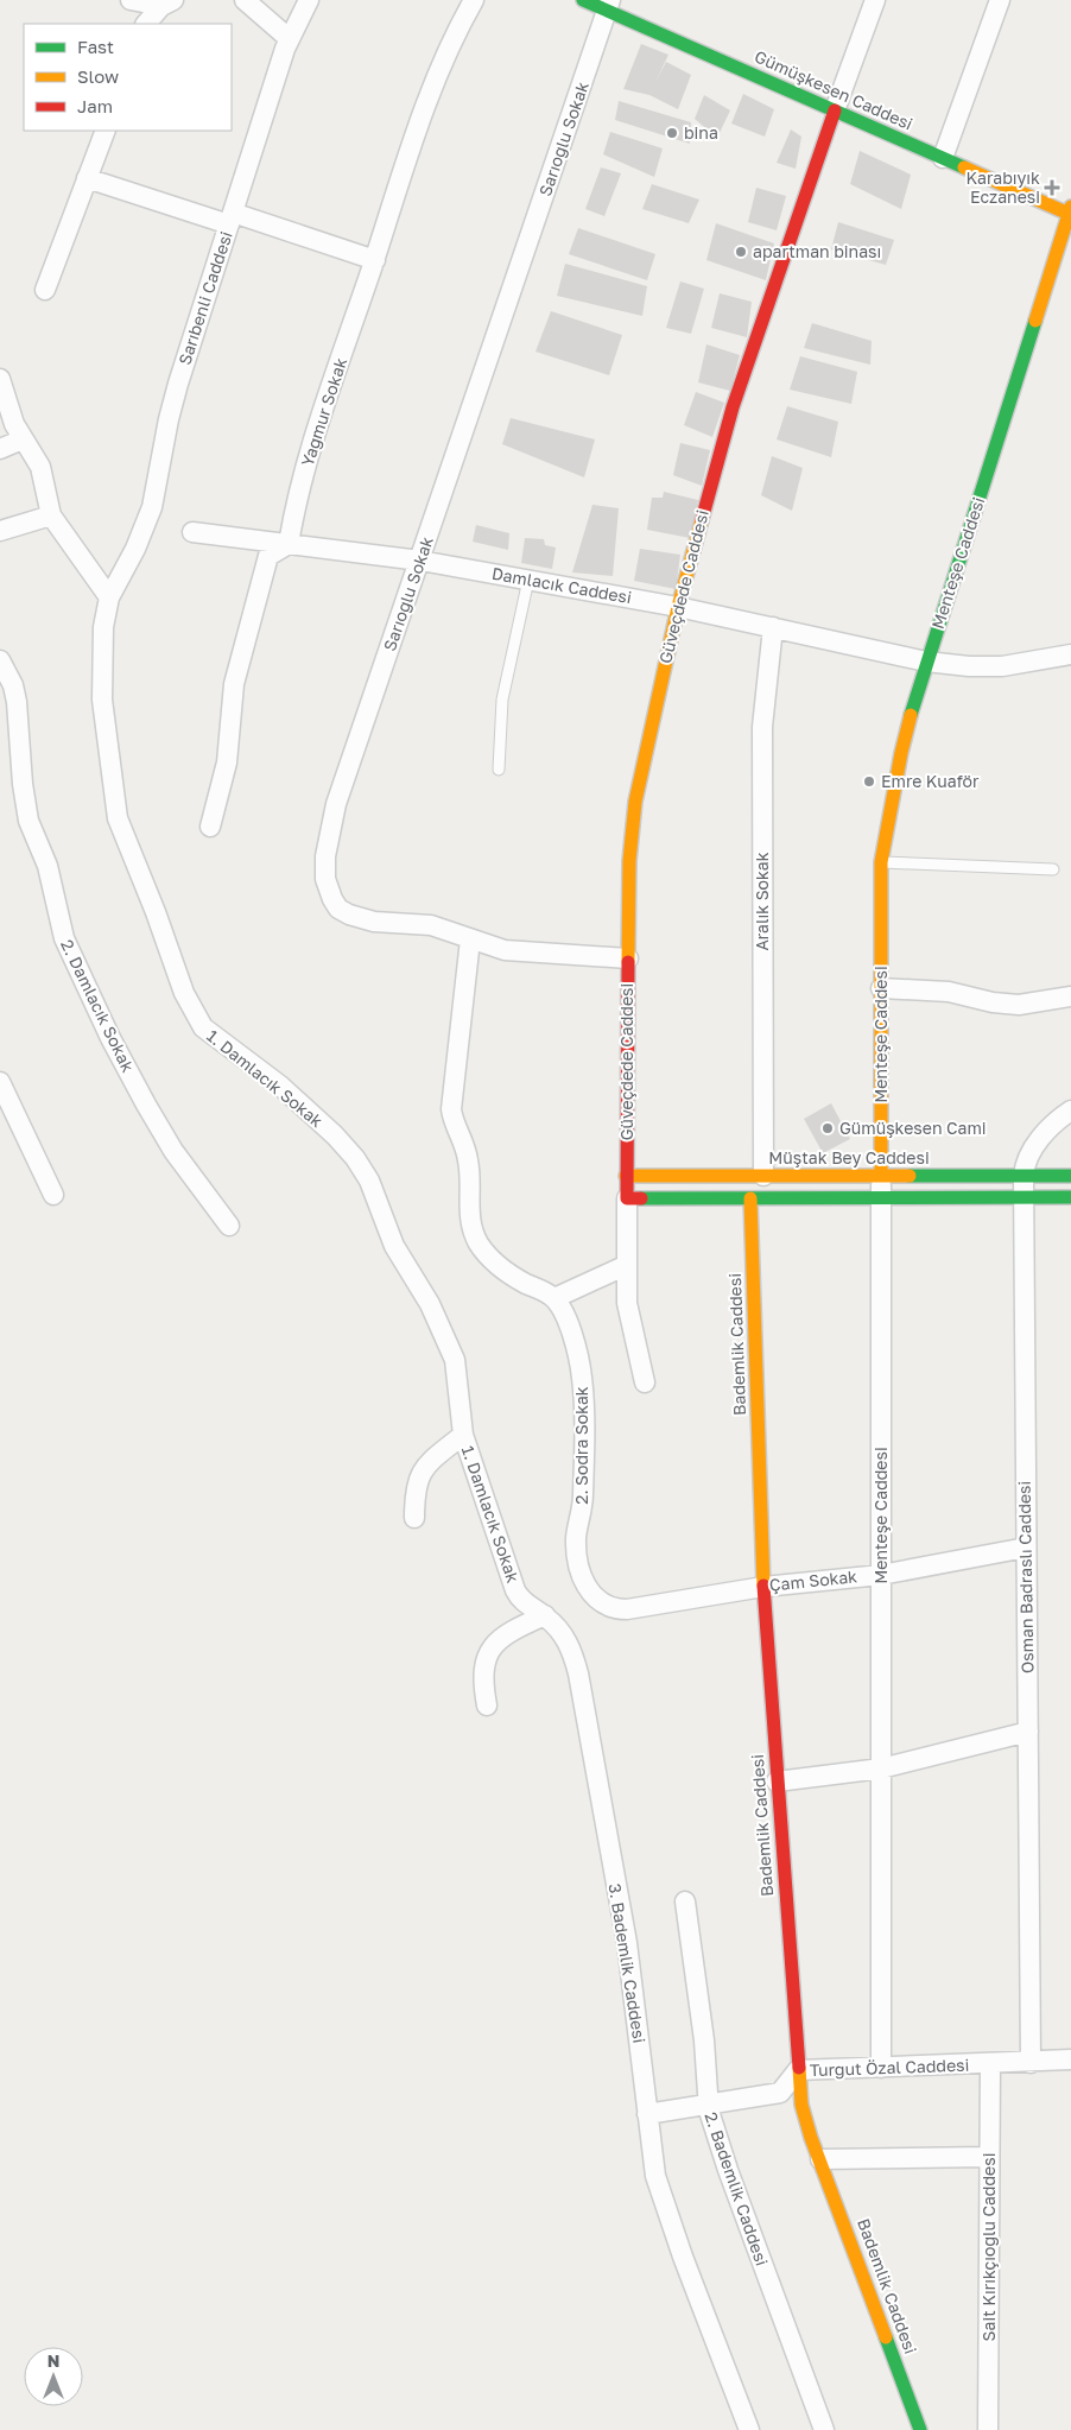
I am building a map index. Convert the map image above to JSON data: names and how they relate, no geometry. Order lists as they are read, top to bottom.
{
  "streets": {
    "street": [
      "Gümüşkesen Caddesi",
      "Sarıoğlu Sokak",
      "Sarıbenli Caddesi",
      "Yağmur Sokak",
      "Menteşe Caddesi",
      "Damlacık Caddesi",
      "Güveçdede Caddesi",
      "Aralık Sokak",
      "2. Damlacık Sokak",
      "1. Damlacık Sokak",
      "Müştak Bey Caddesi",
      "Bademlik Caddesi",
      "2. Sodra Sokak",
      "Osman Badraslı Caddesi",
      "Çam Sokak",
      "3. Bademlik Caddesi",
      "Turgut Özal Caddesi",
      "2. Bademlik Caddesi",
      "Sait Kırıkçıoğlu Caddesi"
    ]
  },
  "crossings": [
    ["Gümüşkesen Caddesi", "Sarıoğlu Sokak"],
    ["Gümüşkesen Caddesi", "Menteşe Caddesi"],
    ["Gümüşkesen Caddesi", "Güveçdede Caddesi"],
    ["Sarıoğlu Sokak", "Damlacık Caddesi"],
    ["Sarıoğlu Sokak", "Güveçdede Caddesi"],
    ["Sarıbenli Caddesi", "1. Damlacık Sokak"],
    ["Yağmur Sokak", "Damlacık Caddesi"],
    ["Menteşe Caddesi", "Damlacık Caddesi"],
    ["Menteşe Caddesi", "Müştak Bey Caddesi"],
    ["Menteşe Caddesi", "Çam Sokak"],
    ["Menteşe Caddesi", "Turgut Özal Caddesi"],
    ["Damlacık Caddesi", "Güveçdede Caddesi"],
    ["Damlacık Caddesi", "Aralık Sokak"],
    ["Güveçdede Caddesi", "Müştak Bey Caddesi"],
    ["Aralık Sokak", "Müştak Bey Caddesi"],
    ["1. Damlacık Sokak", "3. Bademlik Caddesi"],
    ["Müştak Bey Caddesi", "Osman Badraslı Caddesi"],
    ["Bademlik Caddesi", "Çam Sokak"],
    ["Bademlik Caddesi", "Turgut Özal Caddesi"],
    ["2. Sodra Sokak", "Çam Sokak"],
    ["Osman Badraslı Caddesi", "Çam Sokak"],
    ["Osman Badraslı Caddesi", "Turgut Özal Caddesi"],
    ["3. Bademlik Caddesi", "Turgut Özal Caddesi"],
    ["Turgut Özal Caddesi", "2. Bademlik Caddesi"],
    ["Turgut Özal Caddesi", "Sait Kırıkçıoğlu Caddesi"]
  ],
  "places": {
    "other": [
      "bina",
      "apartman binası",
      "Emre Kuaför",
      "Gümüşkesen Cami"
    ],
    "health": ["Karabıyık Eczanesi"]
  },
  "legend": ["Fast", "Slow", "Jam"],
  "north": "top"
}
